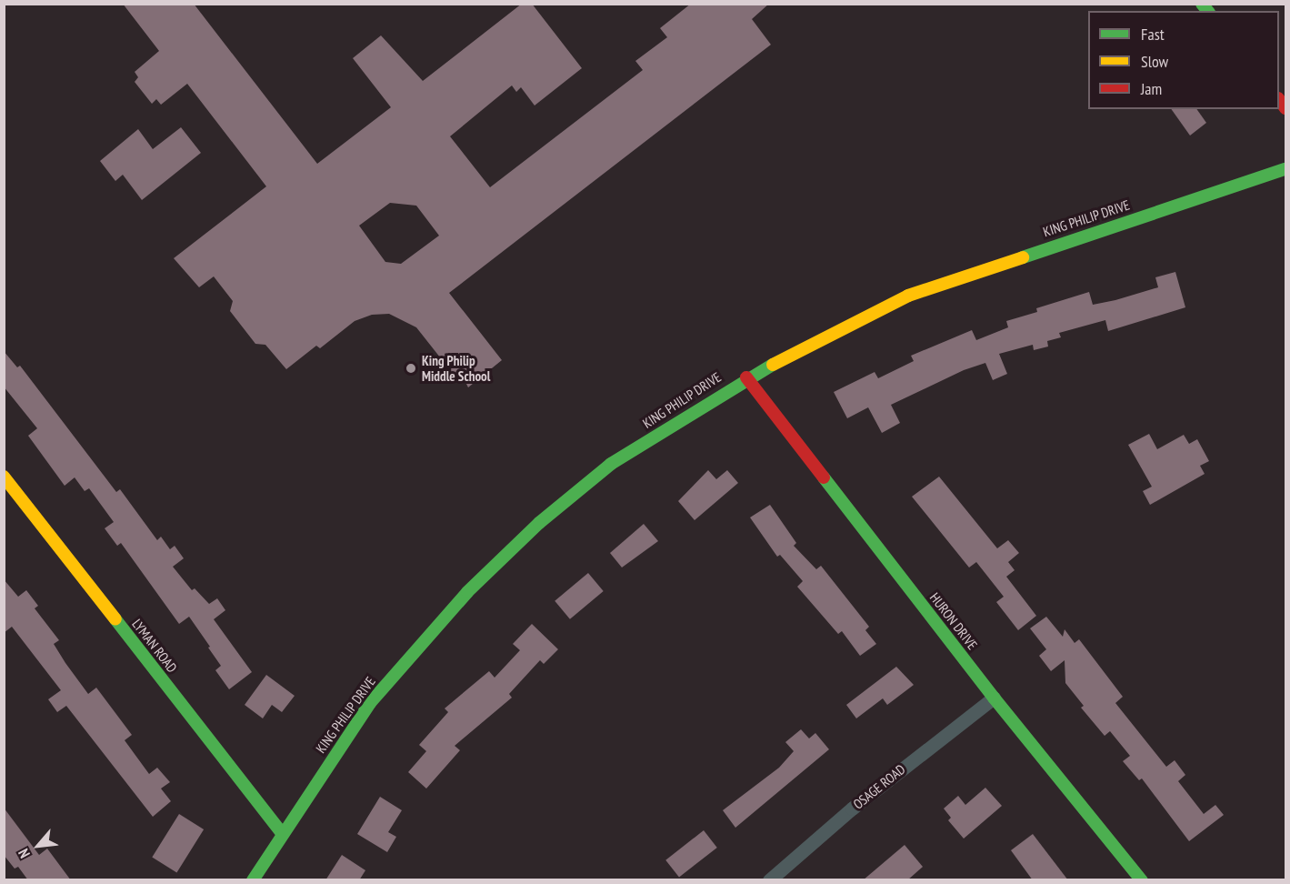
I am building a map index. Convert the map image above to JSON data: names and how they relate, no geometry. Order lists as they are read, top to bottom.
{
  "streets": {
    "street": [
      "KING PHILIP DRIVE",
      "HURON DRIVE",
      "LYMAN ROAD",
      "OSAGE ROAD"
    ]
  },
  "crossings": [
    ["KING PHILIP DRIVE", "HURON DRIVE"],
    ["KING PHILIP DRIVE", "LYMAN ROAD"],
    ["HURON DRIVE", "OSAGE ROAD"]
  ],
  "places": ["King Philip Middle School"],
  "legend": ["Fast", "Slow", "Jam"],
  "north": "bottom left"
}
